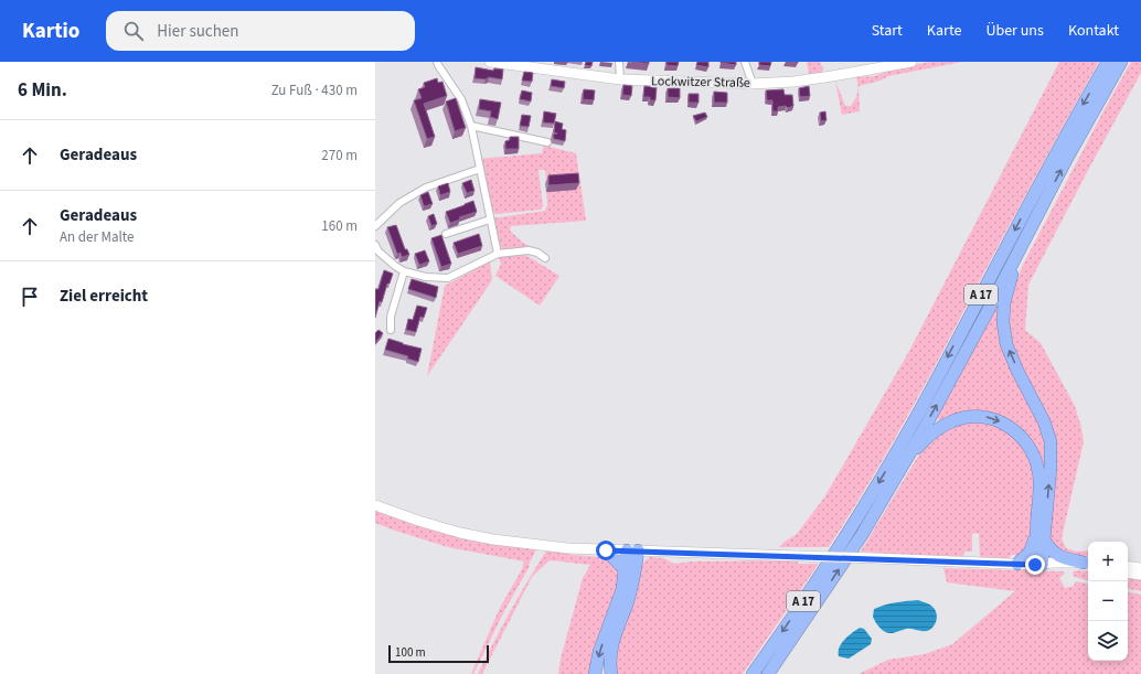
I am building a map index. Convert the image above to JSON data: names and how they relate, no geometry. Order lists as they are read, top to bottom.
{
  "streets": {
    "highway": ["A 17"],
    "main road": ["Lockwitzer Straße"]
  },
  "scale_bar": "100 m",
  "page": {
    "header": "Kartio",
    "search": "Hier suchen",
    "nav": [
      "Start",
      "Karte",
      "Über uns",
      "Kontakt"
    ],
    "heading": ["6 Min.", "Zu Fuß · 430 m"],
    "list": [
      ["Geradeaus", "270 m"],
      ["Geradeaus", "An der Malte", "160 m"],
      "Ziel erreicht"
    ],
    "map_buttons": ["+", "−"],
    "scale": "100 m"
  }
}
